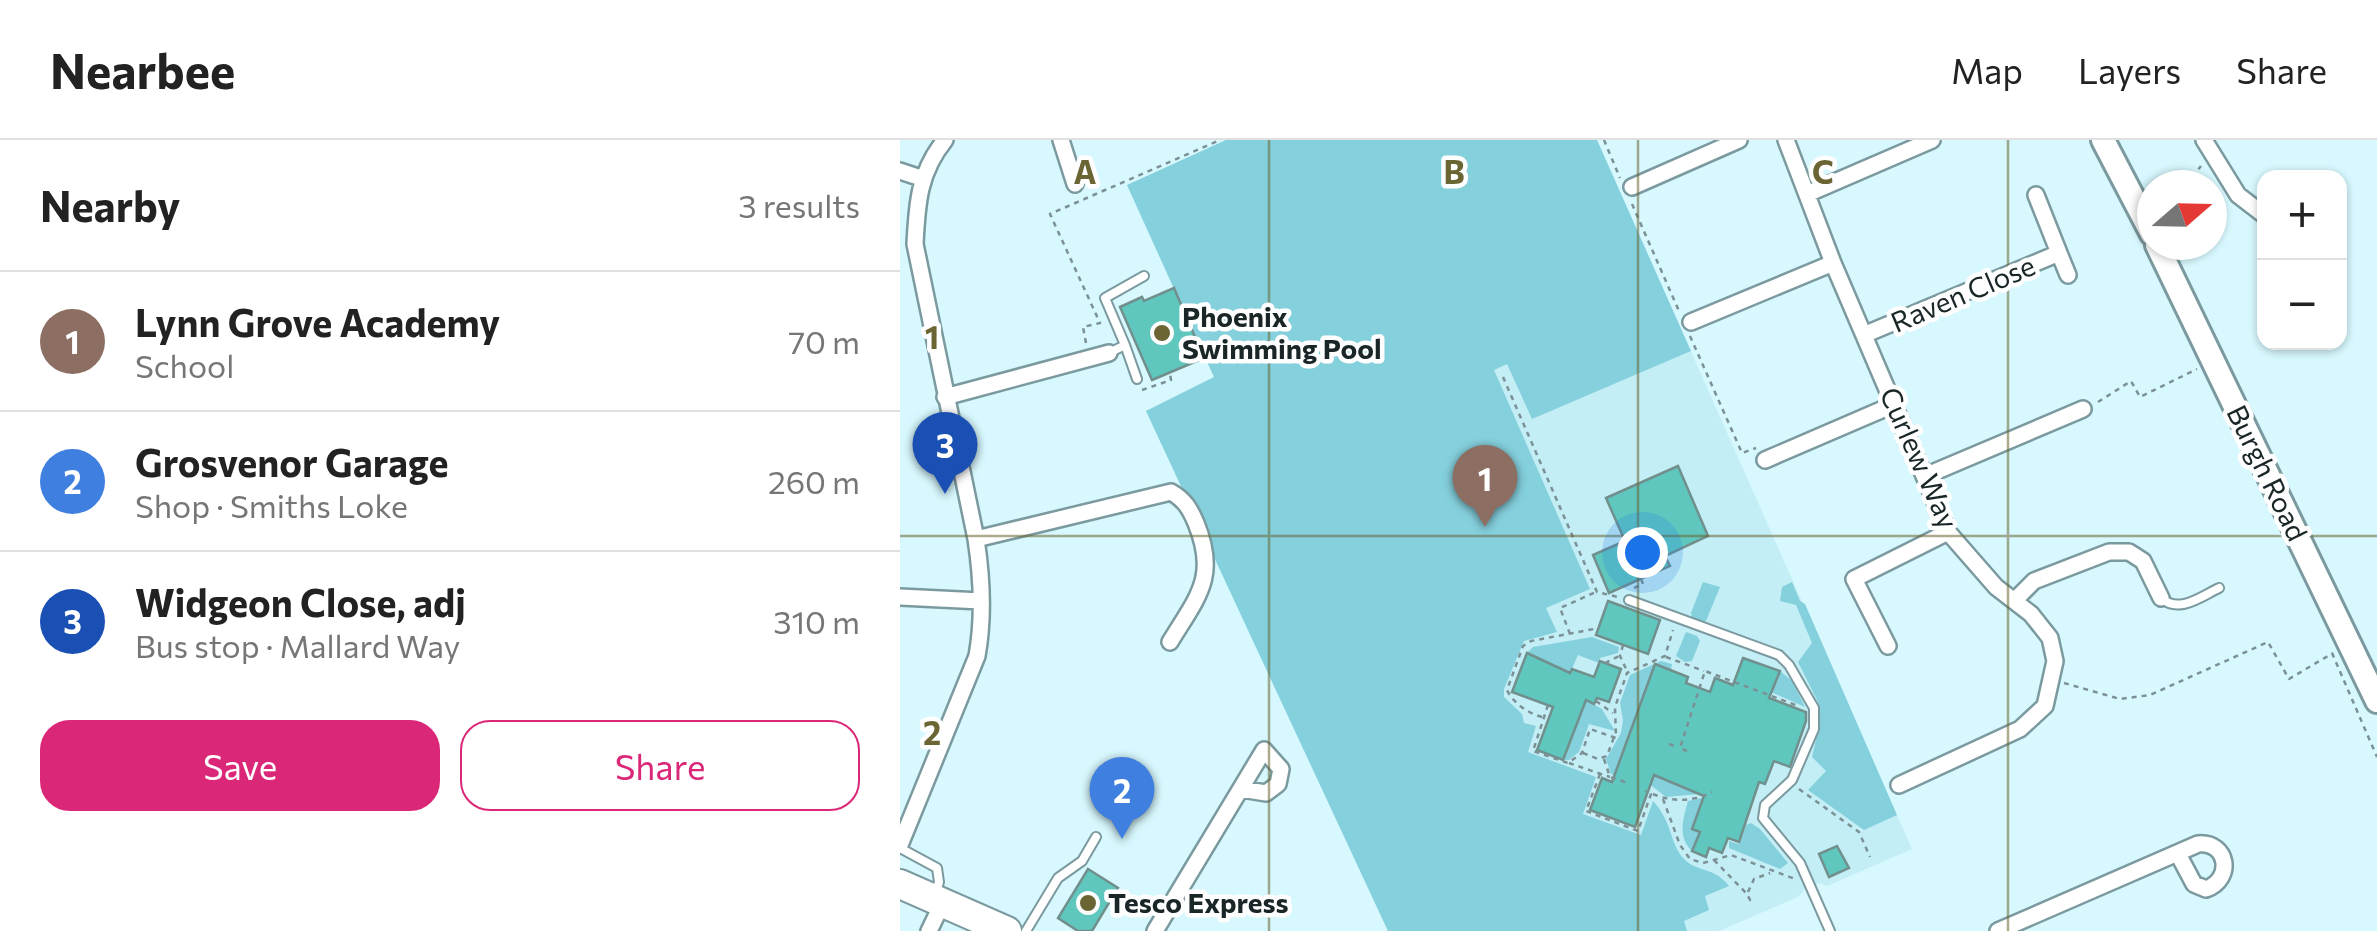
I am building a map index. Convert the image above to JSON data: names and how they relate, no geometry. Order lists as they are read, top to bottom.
{
  "streets": {
    "street": ["Raven Close", "Curlew Way", "Burgh Road"]
  },
  "crossings": [
    ["Raven Close", "Curlew Way"]
  ],
  "places": ["Phoenix Swimming Pool", "Tesco Express"],
  "north": "right",
  "page": {
    "header": "Nearbee",
    "nav": ["Map", "Layers", "Share"],
    "heading": ["Nearby", "3 results"],
    "map_buttons": ["+", "−"],
    "list": [
      {
        "mark": "1",
        "name": "Lynn Grove Academy",
        "note": "School",
        "value": "70 m"
      },
      {
        "mark": "2",
        "name": "Grosvenor Garage",
        "note": "Shop · Smiths Loke",
        "value": "260 m"
      },
      {
        "mark": "3",
        "name": "Widgeon Close, adj",
        "note": "Bus stop · Mallard Way",
        "value": "310 m"
      }
    ],
    "pins": ["3", "1", "2"],
    "buttons": ["Save", "Share"]
  },
  "grid": {
    "columns": ["A", "B", "C"],
    "rows": ["1", "2"]
  }
}
